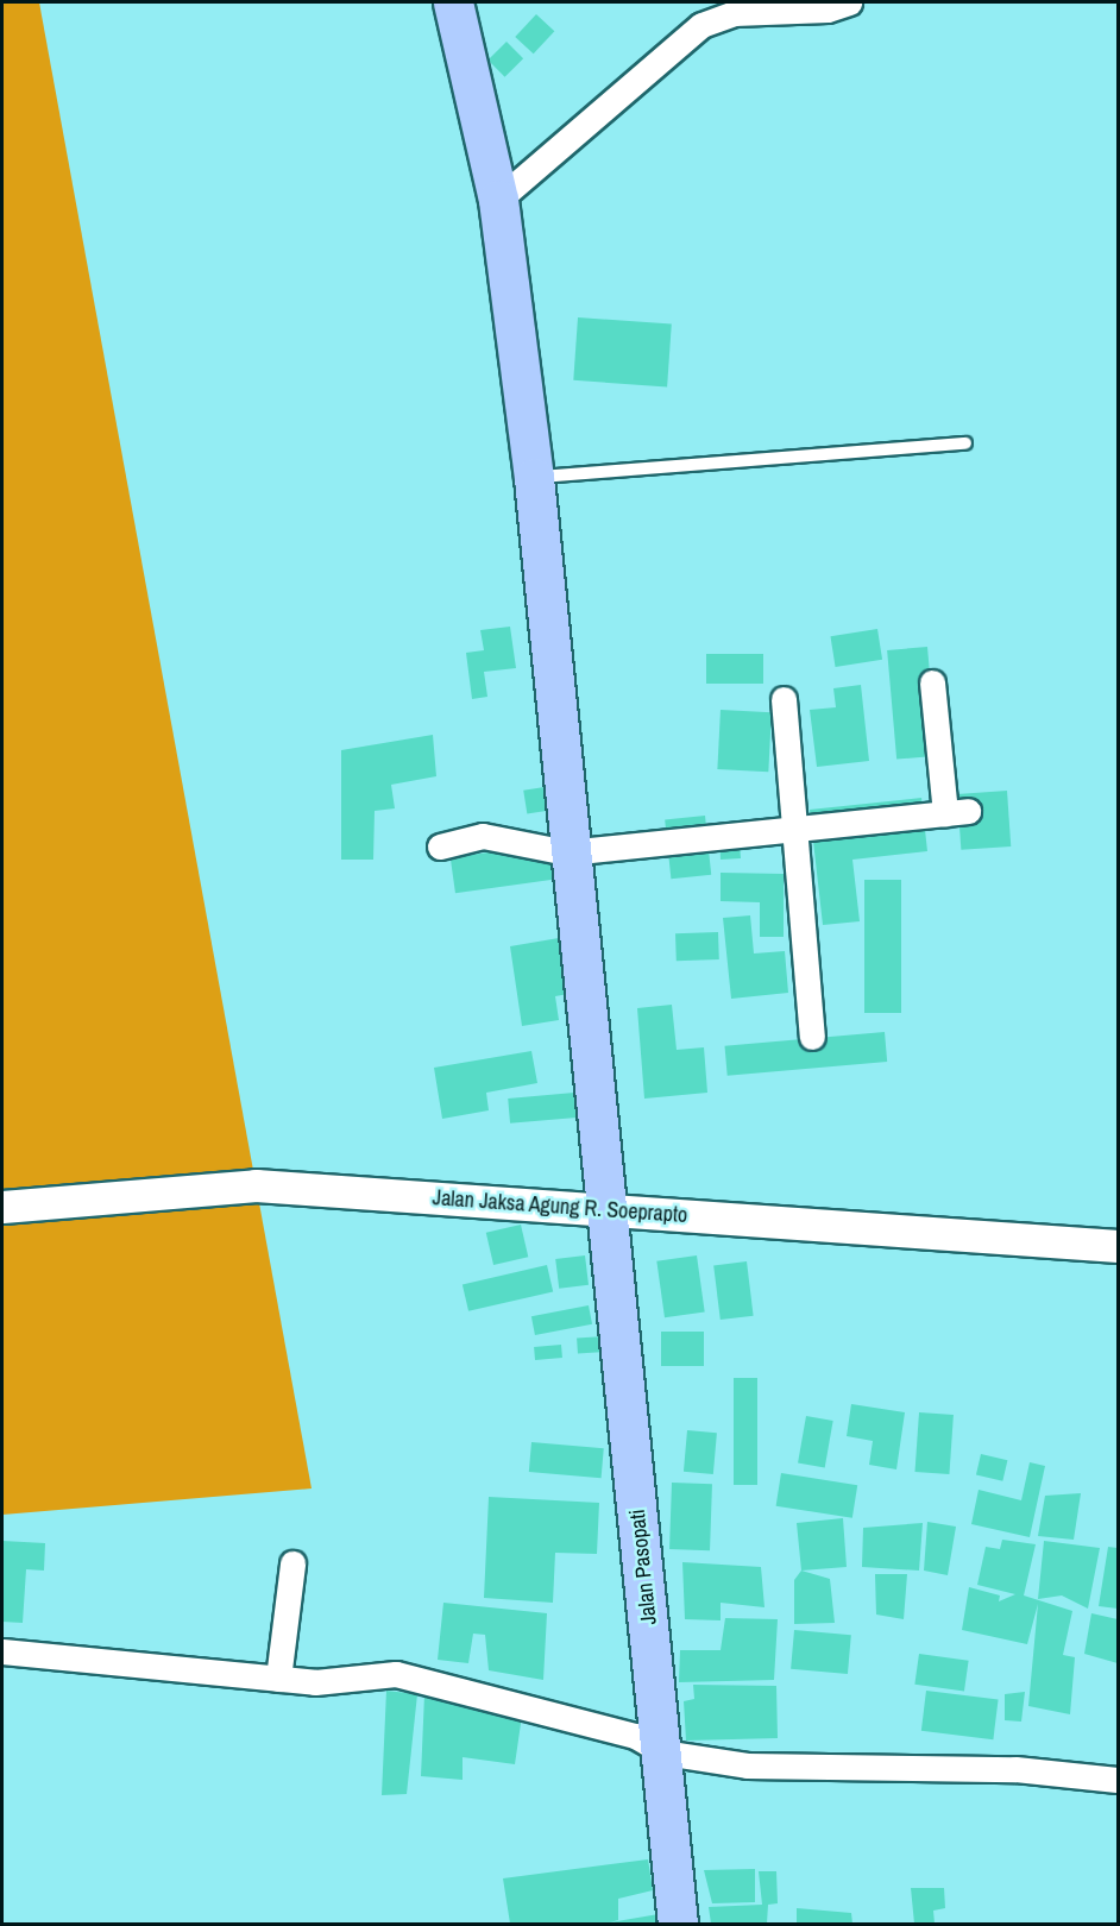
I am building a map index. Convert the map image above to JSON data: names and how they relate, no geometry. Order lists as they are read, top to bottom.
{
  "streets": {
    "main road": ["Jalan Pasopati"],
    "street": ["Jalan Jaksa Agung R. Soeprapto"]
  },
  "crossings": [
    ["Jalan Jaksa Agung R. Soeprapto", "Jalan Pasopati"]
  ]
}
